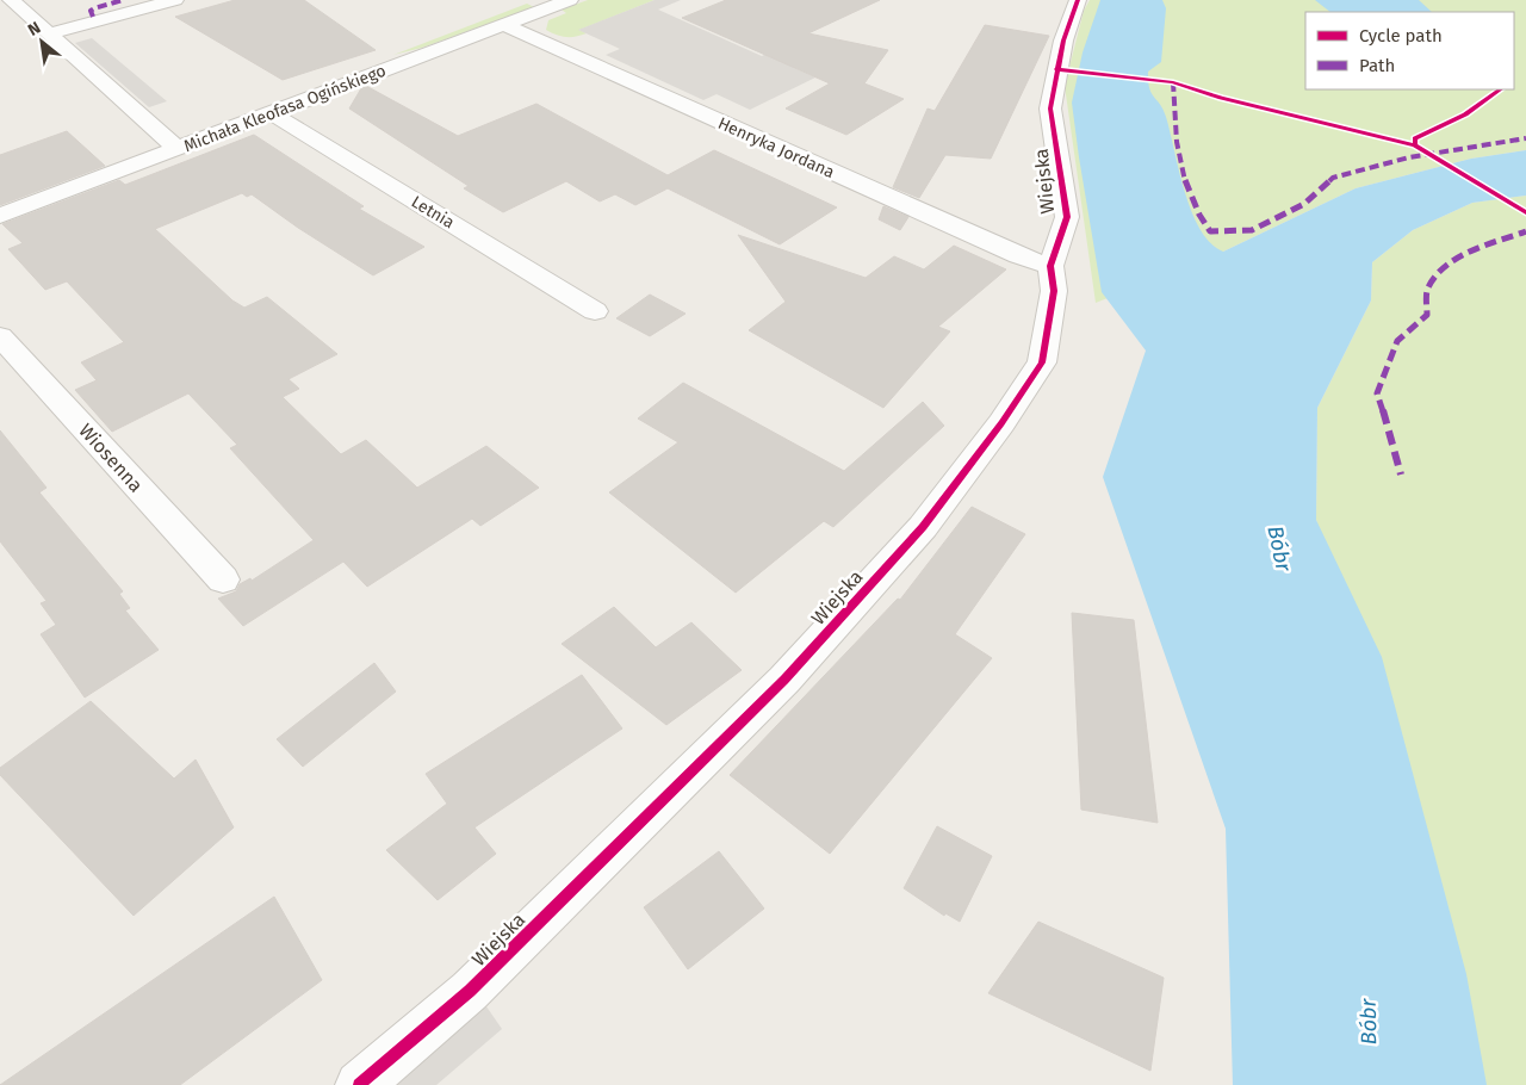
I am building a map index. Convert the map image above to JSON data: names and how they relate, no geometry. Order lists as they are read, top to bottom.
{
  "streets": {
    "street": [
      "Michała Kleofasa Ogińskiego",
      "Henryka Jordana",
      "Wiejska",
      "Letnia",
      "Wiosenna"
    ]
  },
  "crossings": [
    ["Michała Kleofasa Ogińskiego", "Henryka Jordana"],
    ["Michała Kleofasa Ogińskiego", "Letnia"],
    ["Henryka Jordana", "Wiejska"]
  ],
  "water": ["Bóbr"],
  "legend": ["Cycle path", "Path"],
  "north": "top left"
}
